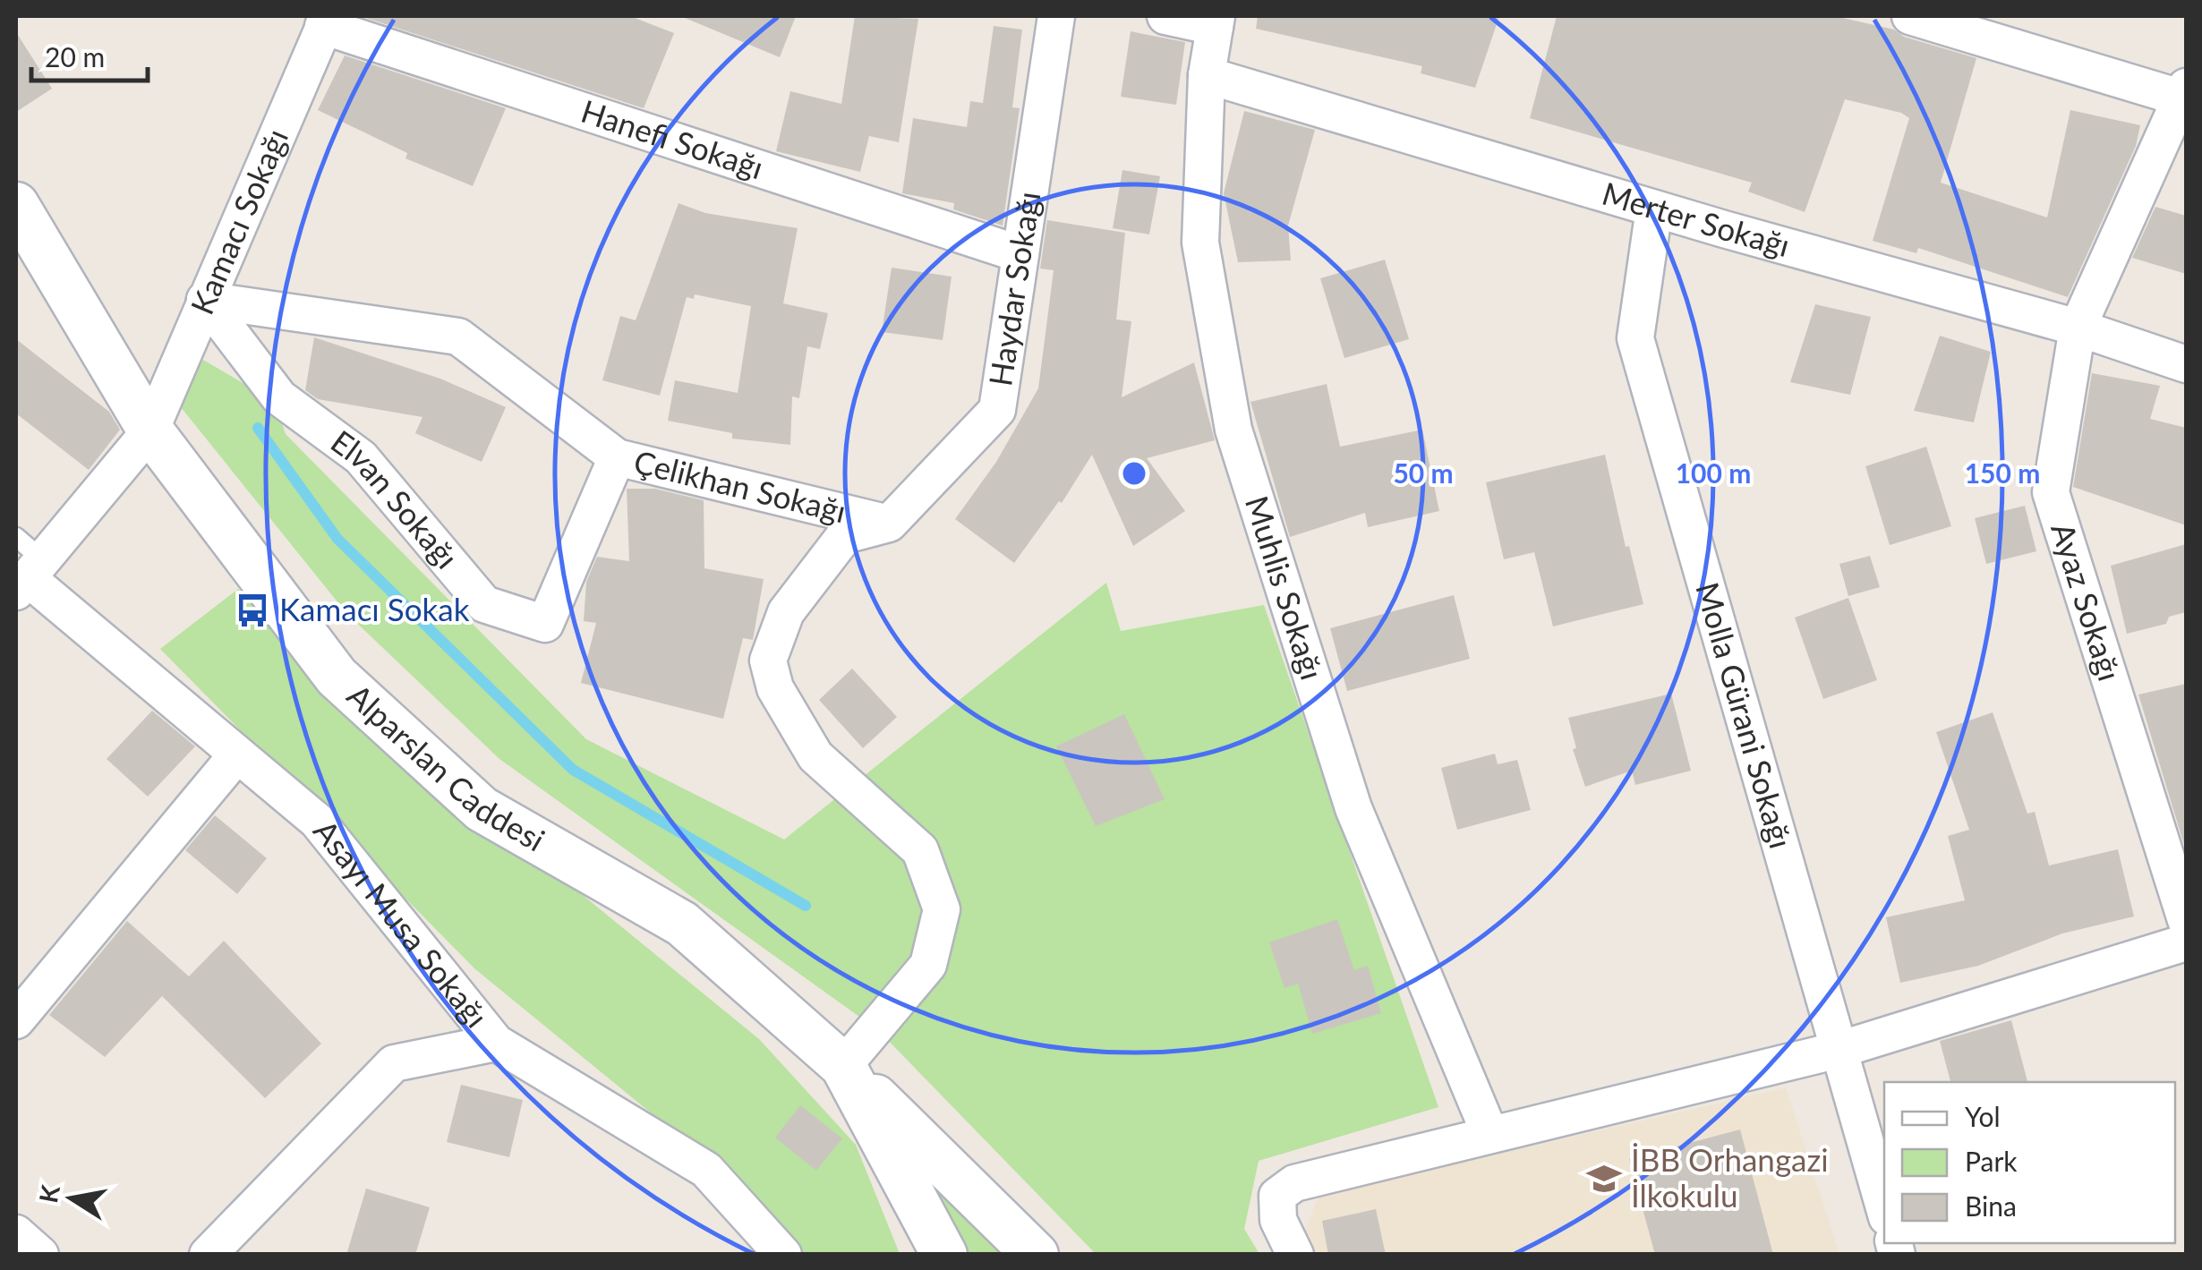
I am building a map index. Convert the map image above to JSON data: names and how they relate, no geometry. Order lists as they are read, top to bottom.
{
  "streets": {
    "street": [
      "Hanefi Sokağı",
      "Merter Sokağı",
      "Kamacı Sokağı",
      "Haydar Sokağı",
      "Çelikhan Sokağı",
      "Elvan Sokağı",
      "Muhlis Sokağı",
      "Ayaz Sokağı",
      "Molla Gürani Sokağı",
      "Alparslan Caddesi",
      "Asayı Musa Sokağı"
    ]
  },
  "crossings": [
    ["Hanefi Sokağı", "Kamacı Sokağı"],
    ["Hanefi Sokağı", "Haydar Sokağı"],
    ["Merter Sokağı", "Muhlis Sokağı"],
    ["Merter Sokağı", "Ayaz Sokağı"],
    ["Merter Sokağı", "Molla Gürani Sokağı"],
    ["Kamacı Sokağı", "Çelikhan Sokağı"],
    ["Kamacı Sokağı", "Elvan Sokağı"],
    ["Kamacı Sokağı", "Alparslan Caddesi"],
    ["Kamacı Sokağı", "Asayı Musa Sokağı"],
    ["Haydar Sokağı", "Çelikhan Sokağı"],
    ["Çelikhan Sokağı", "Elvan Sokağı"]
  ],
  "places": {
    "bus stop": ["Kamacı Sokak"],
    "school or university": ["İBB Orhangazi İlkokulu"]
  },
  "legend": ["Yol", "Park", "Bina"],
  "scale_bar": "20 m",
  "north": "left",
  "rings": ["50 m", "100 m", "150 m"]
}
